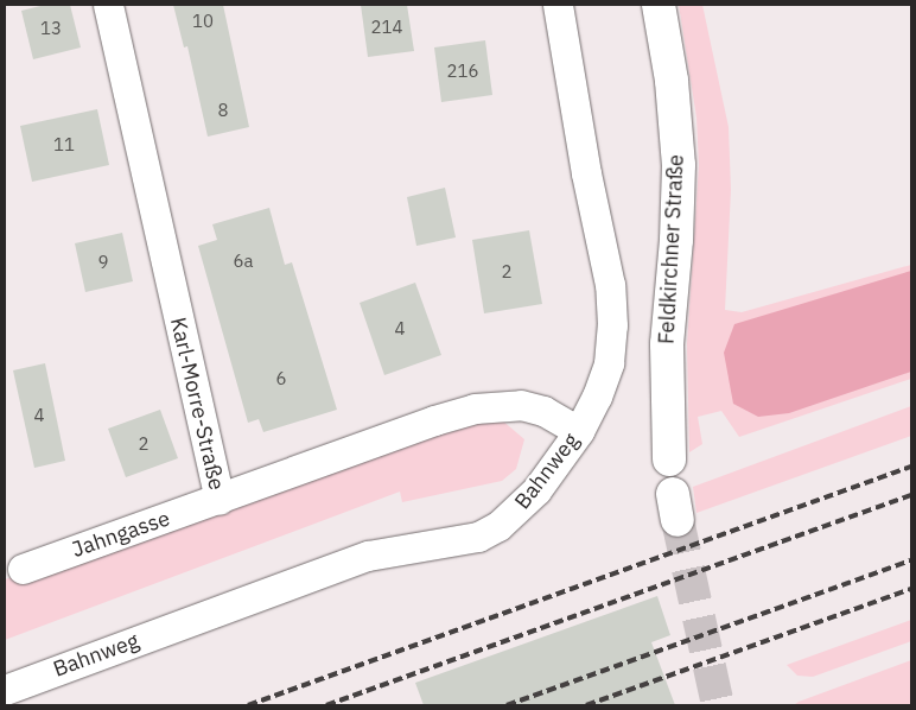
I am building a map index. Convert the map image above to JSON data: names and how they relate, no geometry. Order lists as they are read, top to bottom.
{
  "streets": {
    "street": [
      "Feldkirchner Straße",
      "Karl-Morre-Straße",
      "Bahnweg",
      "Jahngasse"
    ]
  },
  "crossings": [
    ["Karl-Morre-Straße", "Bahnweg"],
    ["Karl-Morre-Straße", "Jahngasse"]
  ],
  "house_numbers": [
    "10",
    "214",
    "13",
    "216",
    "8",
    "11",
    "6a",
    "9",
    "2",
    "4",
    "6",
    "4",
    "2"
  ]
}
